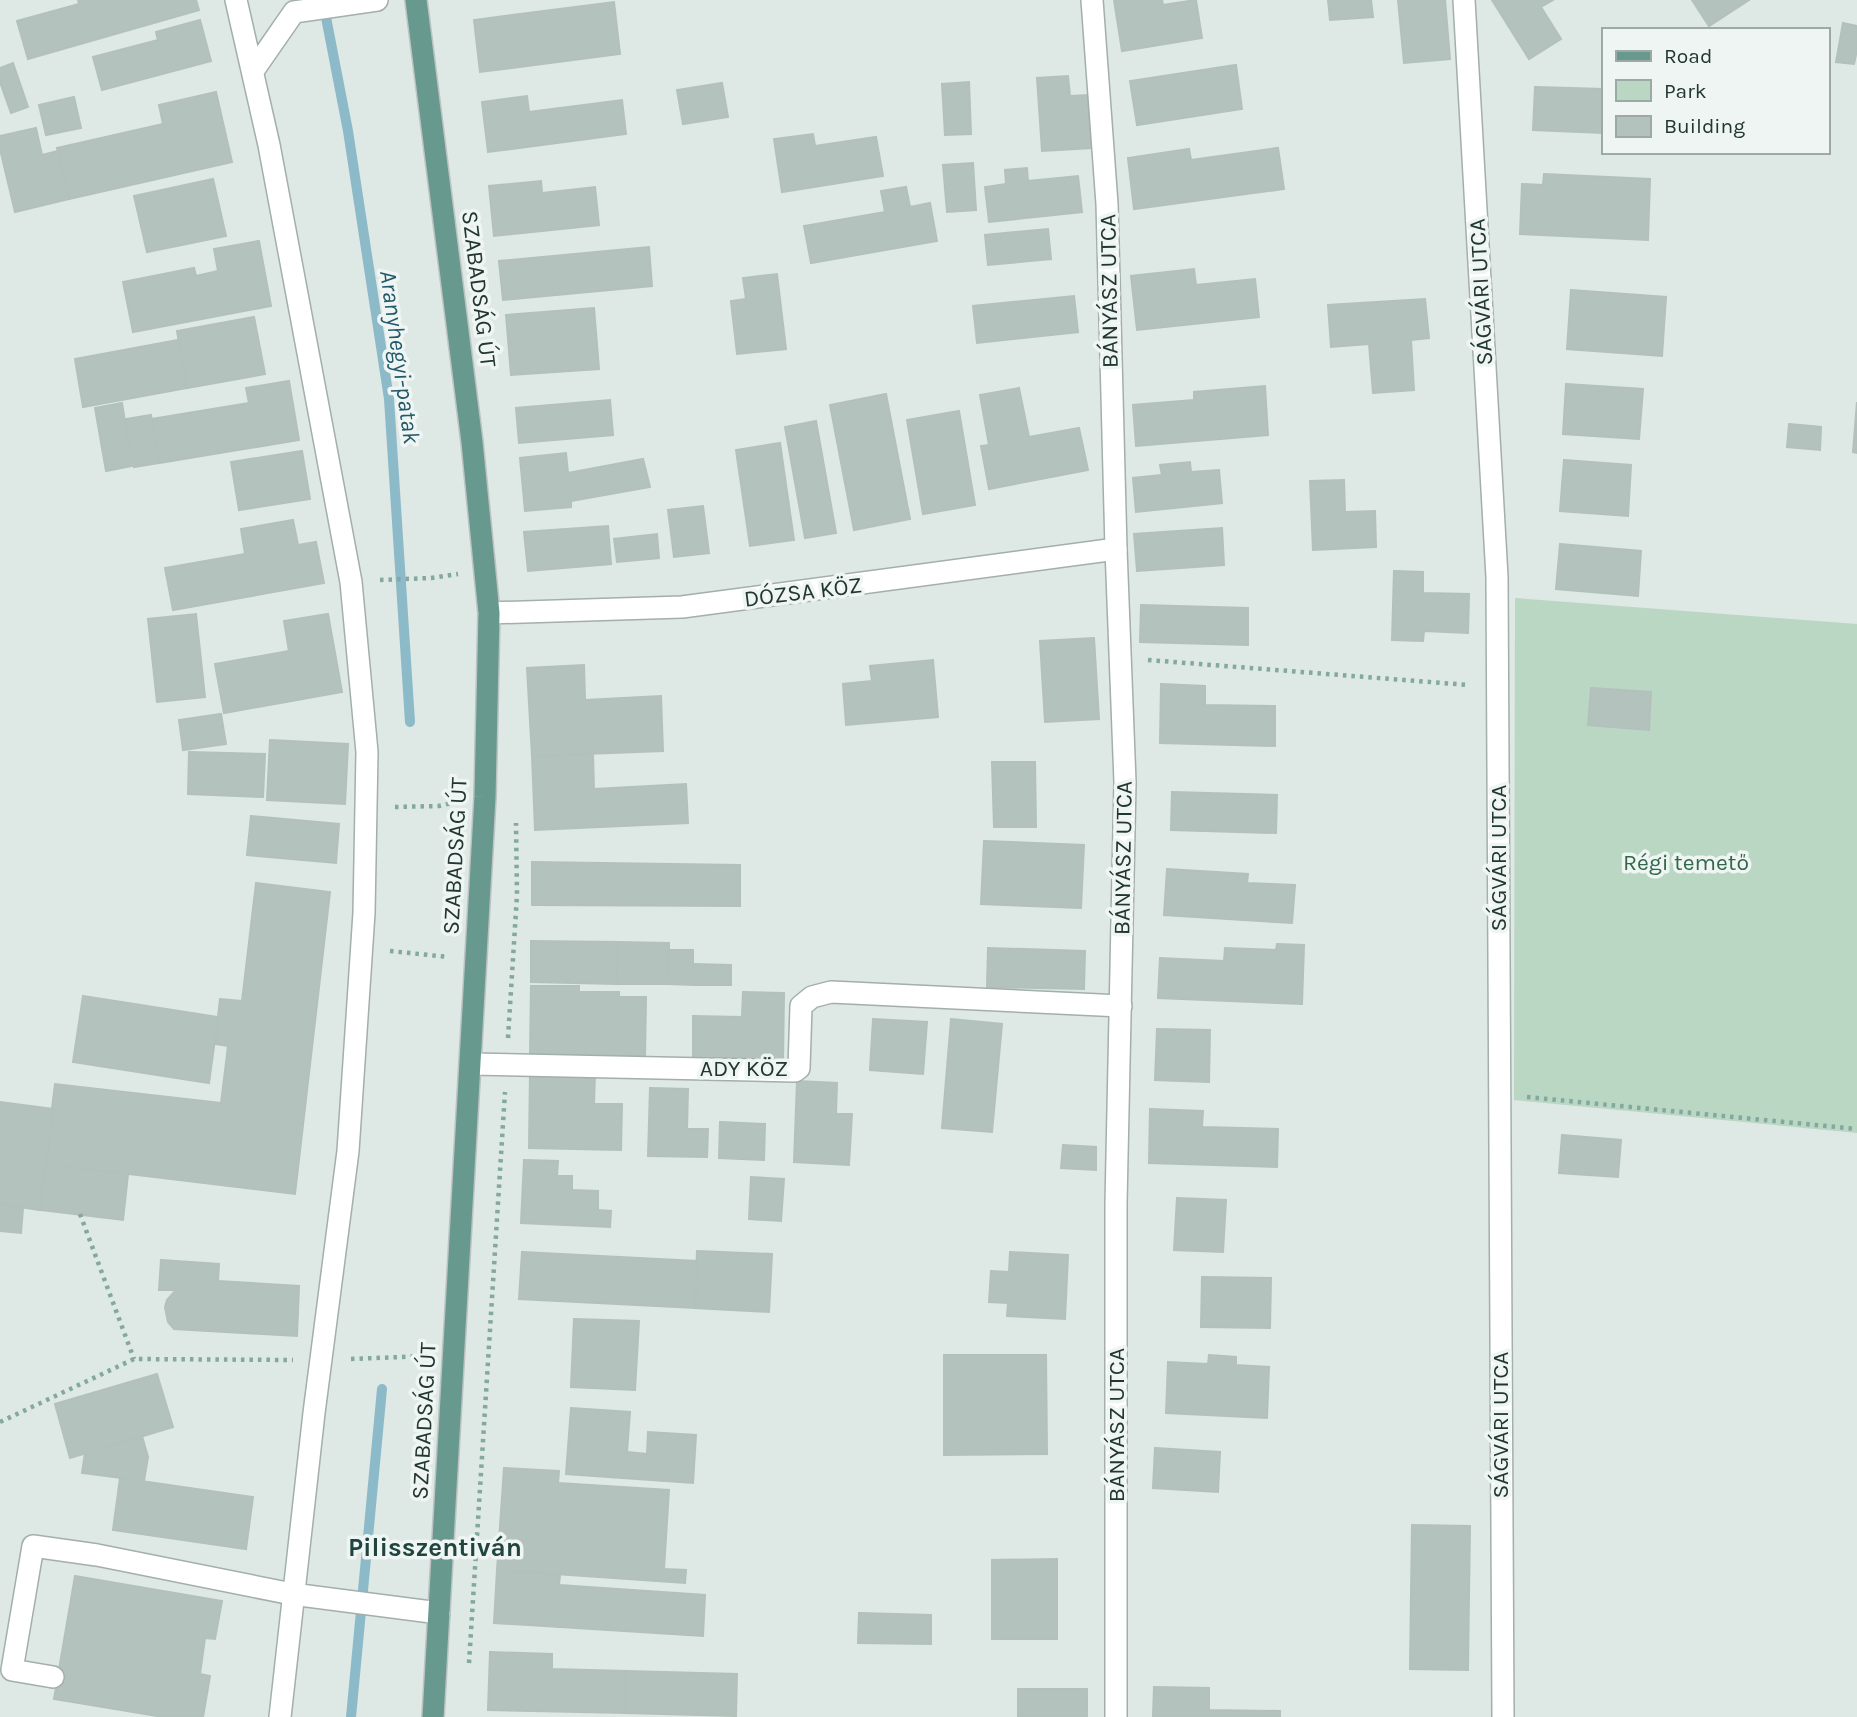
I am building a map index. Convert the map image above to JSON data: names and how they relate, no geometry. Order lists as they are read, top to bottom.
{
  "streets": {
    "main road": ["SZABADSÁG ÚT"],
    "street": [
      "BÁNYÁSZ UTCA",
      "SÁGVÁRI UTCA",
      "DÓZSA KÖZ",
      "ADY KÖZ"
    ]
  },
  "crossings": [
    ["SZABADSÁG ÚT", "DÓZSA KÖZ"],
    ["SZABADSÁG ÚT", "ADY KÖZ"],
    ["BÁNYÁSZ UTCA", "DÓZSA KÖZ"],
    ["BÁNYÁSZ UTCA", "ADY KÖZ"]
  ],
  "districts": ["Pilisszentiván"],
  "water": ["Aranyhegyi-patak"],
  "parks": ["Régi temető"],
  "legend": ["Road", "Park", "Building"]
}
